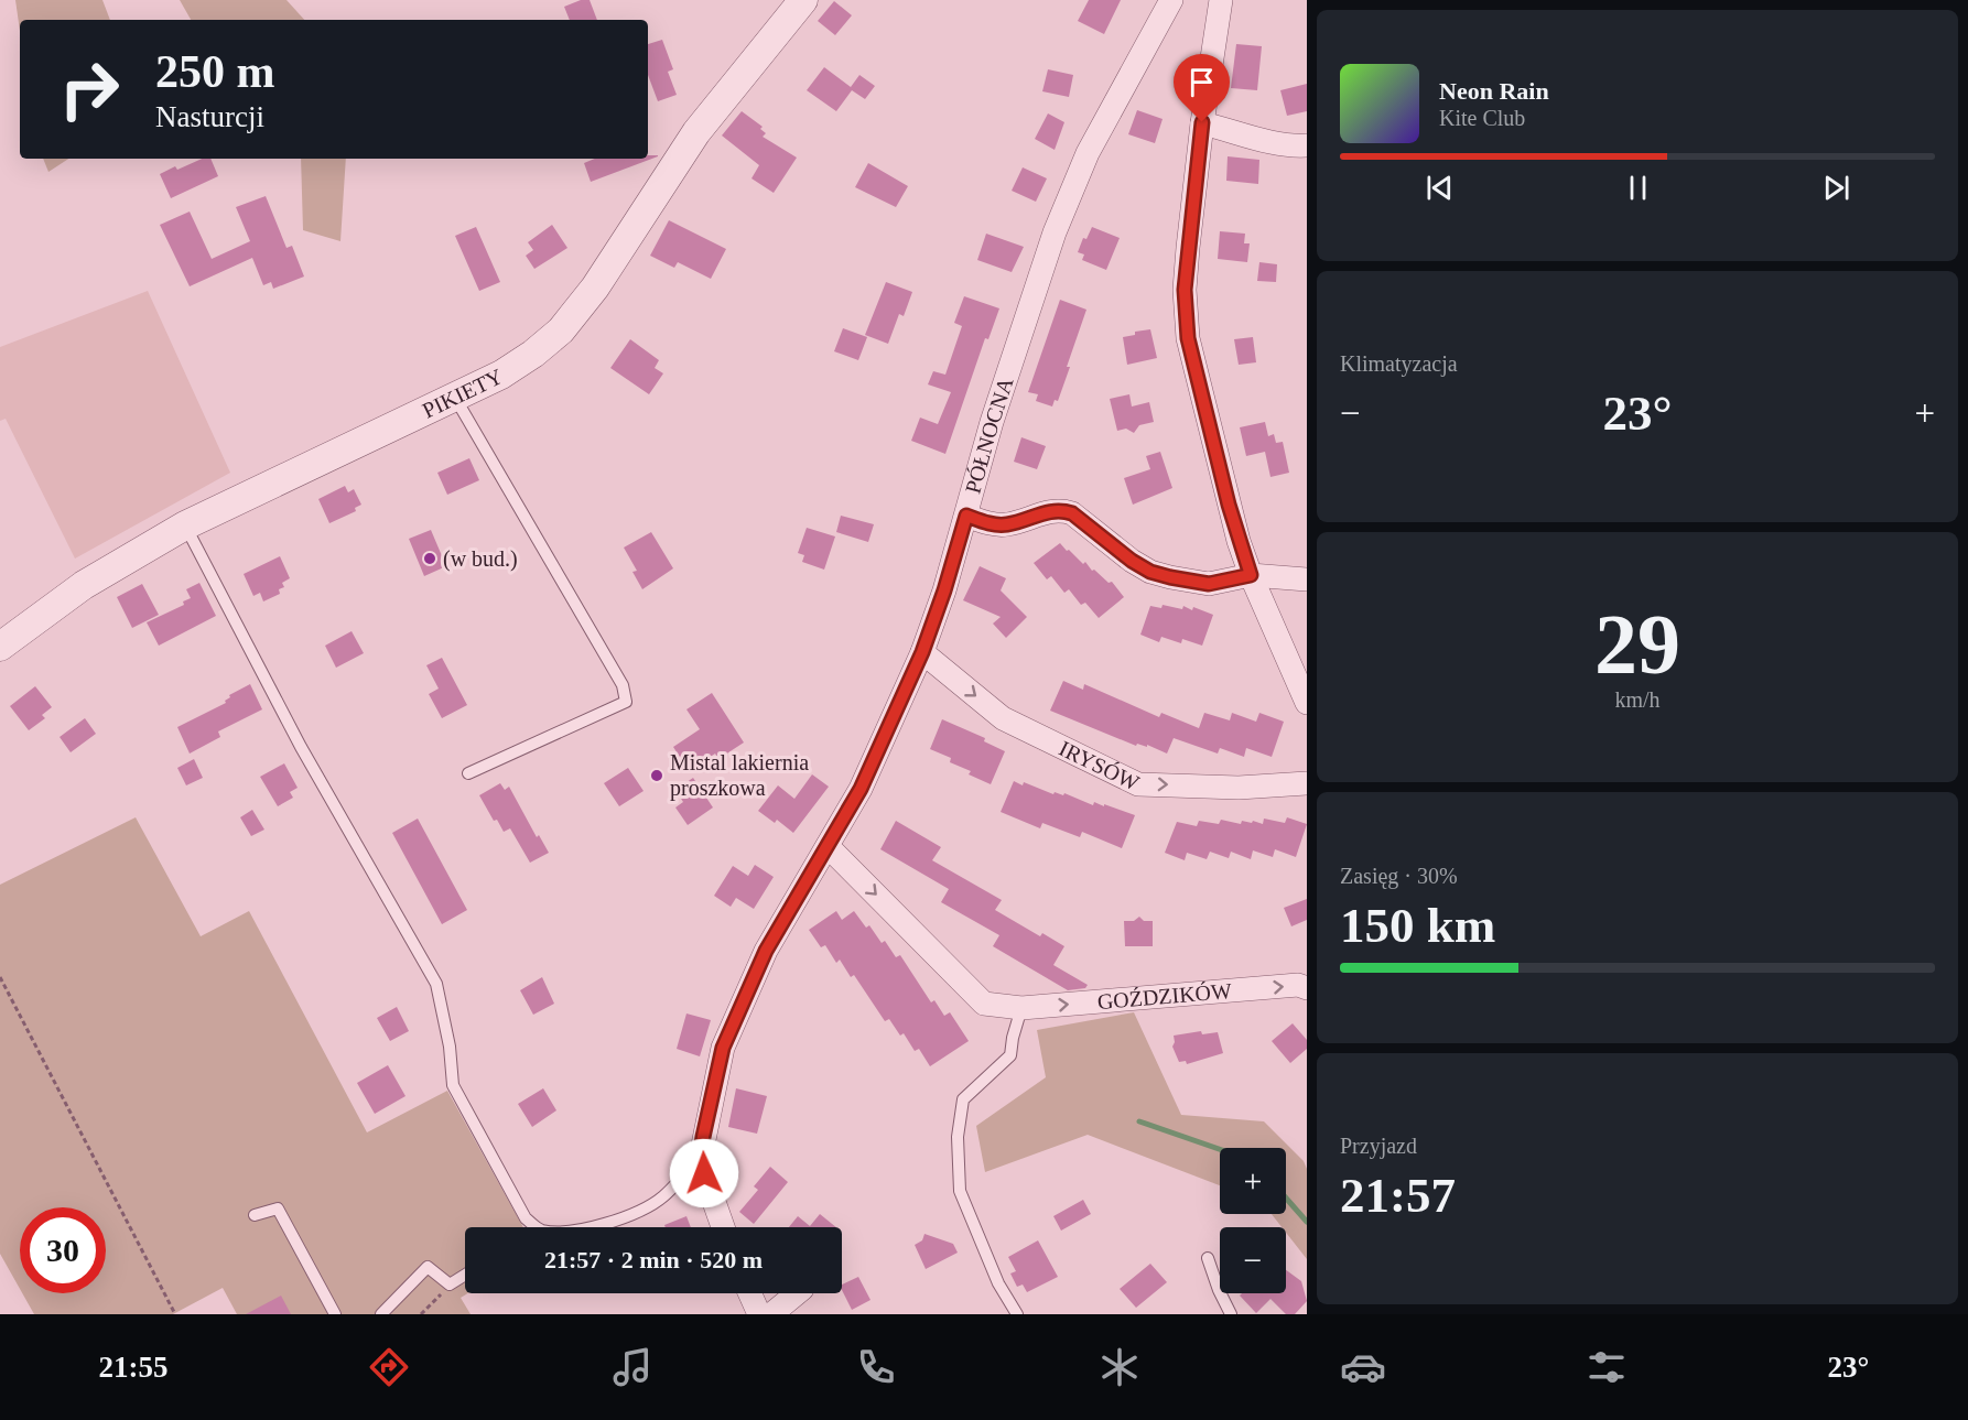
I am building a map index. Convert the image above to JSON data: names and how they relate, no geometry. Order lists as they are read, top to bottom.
{
  "streets": {
    "street": [
      "PIKIETY",
      "PÓŁNOCNA",
      "IRYSÓW",
      "GOŹDZIKÓW"
    ]
  },
  "crossings": [
    ["PÓŁNOCNA", "IRYSÓW"],
    ["PÓŁNOCNA", "GOŹDZIKÓW"]
  ],
  "one_way": ["GOŹDZIKÓW"],
  "places": ["(w bud.)", "Mistal lakiernia proszkowa"],
  "page": {
    "turn": ["250 m", "Nasturcji"],
    "song": ["Neon Rain", "Kite Club"],
    "tile": [
      "Klimatyzacja",
      ["29", "km/h"],
      ["Zasięg · 30%", "150 km"],
      ["Przyjazd", "21:57"]
    ],
    "heat": ["−", "23°", "+"],
    "map_buttons": ["+", "−"],
    "limit": "30",
    "trip": "21:57 · 2 min · 520 m",
    "tabs": ["21:55", "23°"]
  }
}
